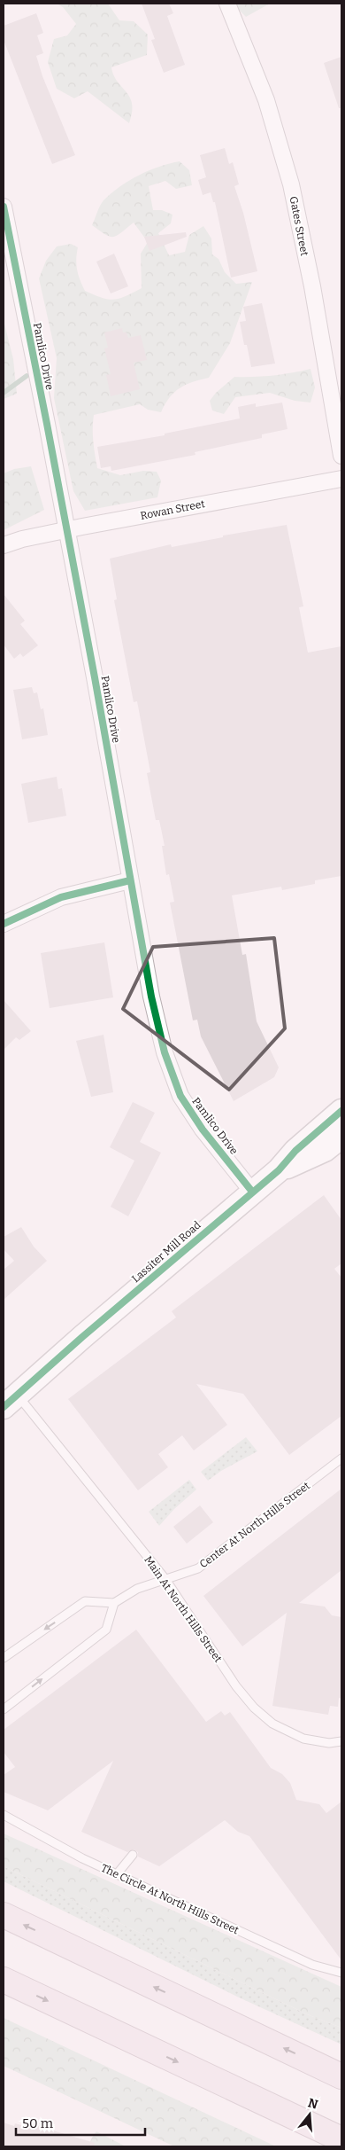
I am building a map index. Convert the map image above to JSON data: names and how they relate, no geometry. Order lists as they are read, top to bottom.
{
  "streets": {
    "main road": ["Lassiter Mill Road"],
    "street": ["Gates Street", "Pamlico Drive", "Rowan Street"],
    "lane": ["Center At North Hills Street", "Main At North Hills Street", "The Circle At North Hills Street"]
  },
  "crossings": [
    ["Pamlico Drive", "Rowan Street"],
    ["Pamlico Drive", "Lassiter Mill Road"],
    ["Lassiter Mill Road", "Main At North Hills Street"],
    ["Center At North Hills Street", "Main At North Hills Street"]
  ],
  "scale_bar": "50 m",
  "north": "top"
}
